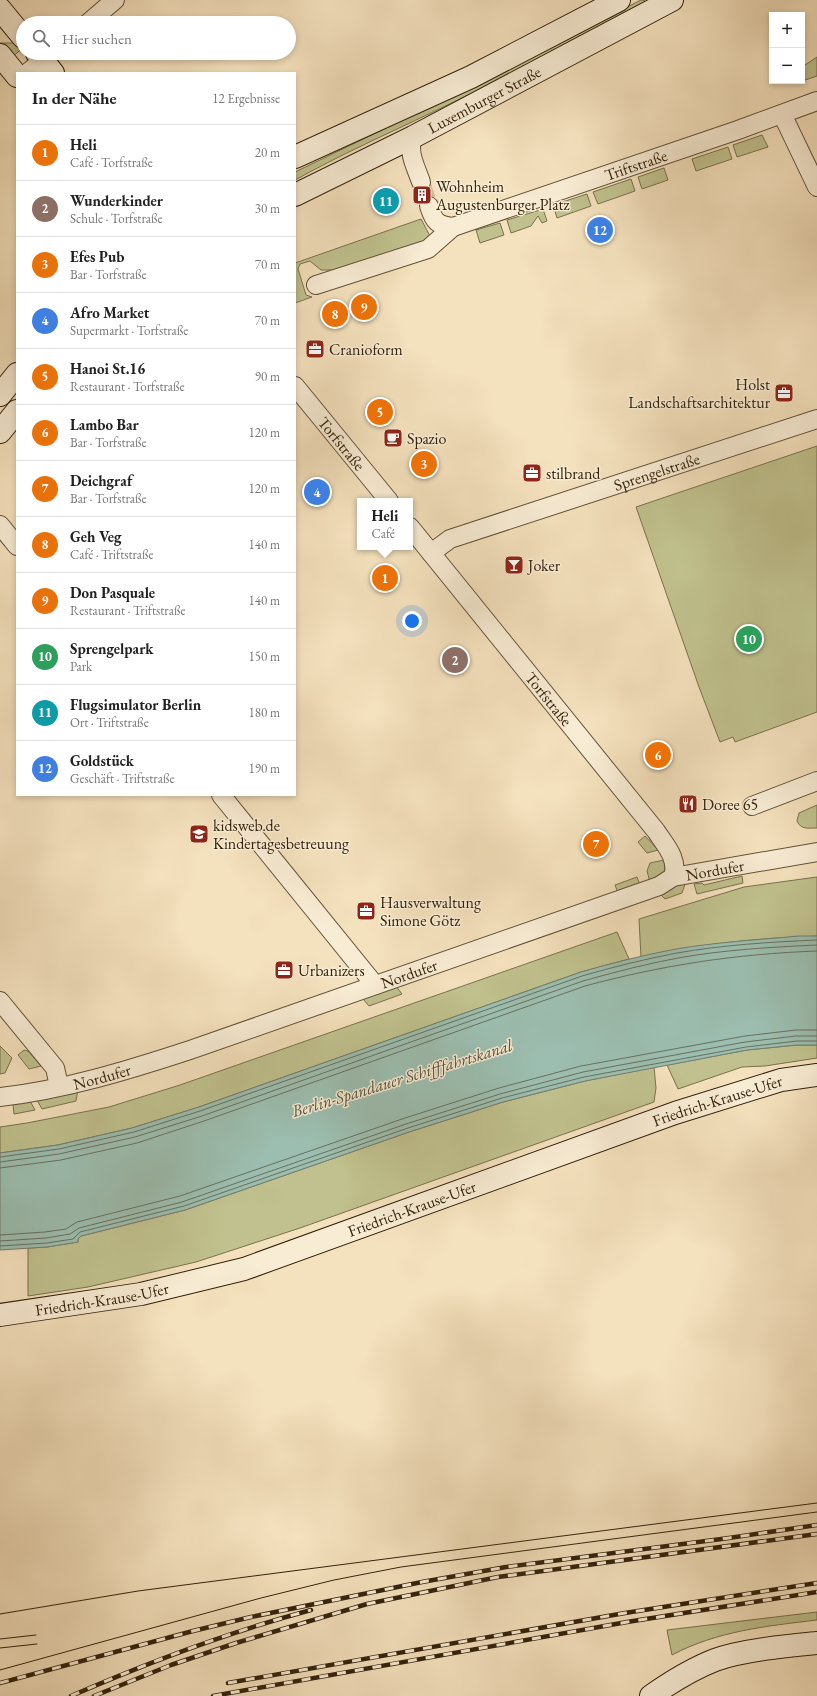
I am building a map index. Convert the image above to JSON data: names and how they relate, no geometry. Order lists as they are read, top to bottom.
{
  "streets": {
    "main road": ["Luxemburger Straße", "Friedrich-Krause-Ufer"],
    "street": [
      "Triftstraße",
      "Torfstraße",
      "Sprengelstraße",
      "Nordufer"
    ]
  },
  "crossings": [
    ["Torfstraße", "Sprengelstraße"],
    ["Torfstraße", "Nordufer"]
  ],
  "water": ["Berlin-Spandauer Schifffahrtskanal"],
  "places": {
    "building": ["Wohnheim Augustenburger Platz"],
    "office": [
      "Cranioform",
      "Holst Landschaftsarchitektur",
      "stilbrand",
      "Hausverwaltung Simone Götz",
      "Urbanizers"
    ],
    "cafe": ["Spazio"],
    "bar": ["Joker"],
    "restaurant": ["Doree 65"],
    "school or university": ["kidsweb.de Kindertagesbetreuung"]
  },
  "page": {
    "map_buttons": ["+", "−"],
    "search": "Hier suchen",
    "heading": ["In der Nähe", "12 Ergebnisse"],
    "list": [
      {
        "mark": "1",
        "name": "Heli",
        "note": "Café · Torfstraße",
        "value": "20 m"
      },
      {
        "mark": "2",
        "name": "Wunderkinder",
        "note": "Schule · Torfstraße",
        "value": "30 m"
      },
      {
        "mark": "3",
        "name": "Efes Pub",
        "note": "Bar · Torfstraße",
        "value": "70 m"
      },
      {
        "mark": "4",
        "name": "Afro Market",
        "note": "Supermarkt · Torfstraße",
        "value": "70 m"
      },
      {
        "mark": "5",
        "name": "Hanoi St.16",
        "note": "Restaurant · Torfstraße",
        "value": "90 m"
      },
      {
        "mark": "6",
        "name": "Lambo Bar",
        "note": "Bar · Torfstraße",
        "value": "120 m"
      },
      {
        "mark": "7",
        "name": "Deichgraf",
        "note": "Bar · Torfstraße",
        "value": "120 m"
      },
      {
        "mark": "8",
        "name": "Geh Veg",
        "note": "Café · Triftstraße",
        "value": "140 m"
      },
      {
        "mark": "9",
        "name": "Don Pasquale",
        "note": "Restaurant · Triftstraße",
        "value": "140 m"
      },
      {
        "mark": "10",
        "name": "Sprengelpark",
        "note": "Park",
        "value": "150 m"
      },
      {
        "mark": "11",
        "name": "Flugsimulator Berlin",
        "note": "Ort · Triftstraße",
        "value": "180 m"
      },
      {
        "mark": "12",
        "name": "Goldstück",
        "note": "Geschäft · Triftstraße",
        "value": "190 m"
      }
    ],
    "pins": [
      "11",
      "12",
      "9",
      "8",
      "5",
      "3",
      "4",
      "1",
      "10",
      "2",
      "6",
      "7"
    ],
    "popup": ["Heli", "Café"]
  }
}
